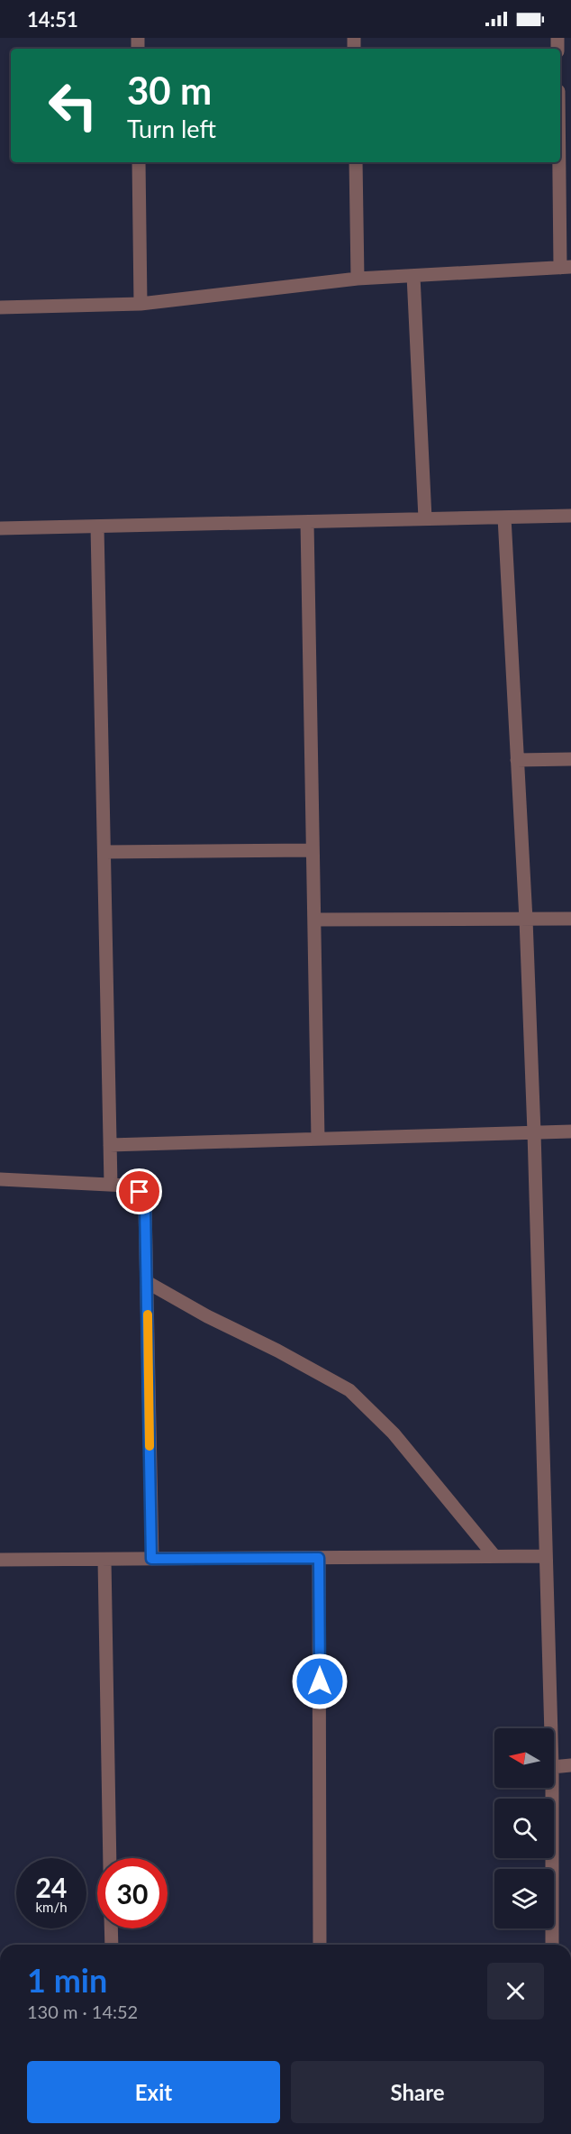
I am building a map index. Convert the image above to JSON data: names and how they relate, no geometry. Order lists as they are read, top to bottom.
{
  "north": "left",
  "page": {
    "status": "14:51",
    "turn": ["30 m", "Turn left"],
    "speed": "24 km/h",
    "limit": "30",
    "heading": ["1 min", "130 m · 14:52"],
    "buttons": ["Exit", "Share"]
  }
}
